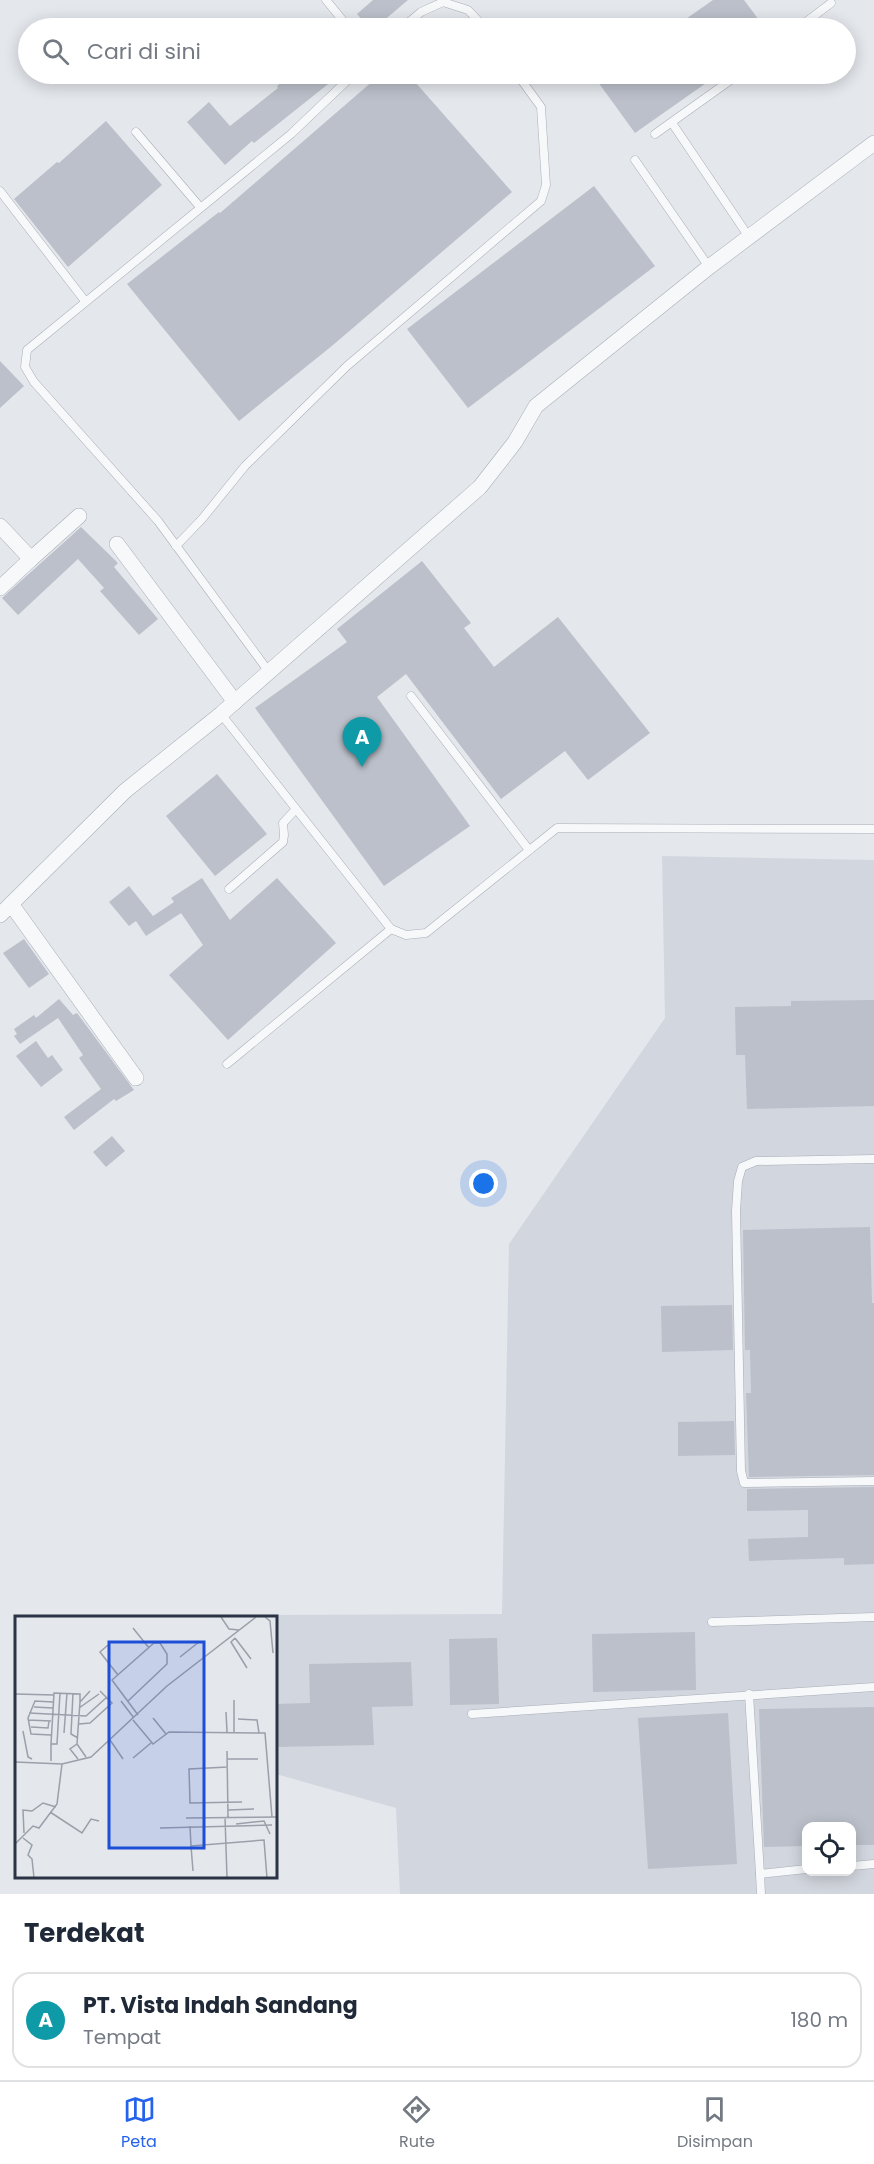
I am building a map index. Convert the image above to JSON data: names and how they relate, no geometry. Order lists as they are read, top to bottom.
{
  "page": {
    "search": "Cari di sini",
    "pins": "A",
    "heading": "Terdekat",
    "list": [
      {
        "mark": "A",
        "name": "PT. Vista Indah Sandang",
        "note": "Tempat",
        "value": "180 m"
      }
    ],
    "nav": ["Peta", "Rute", "Disimpan"]
  }
}
